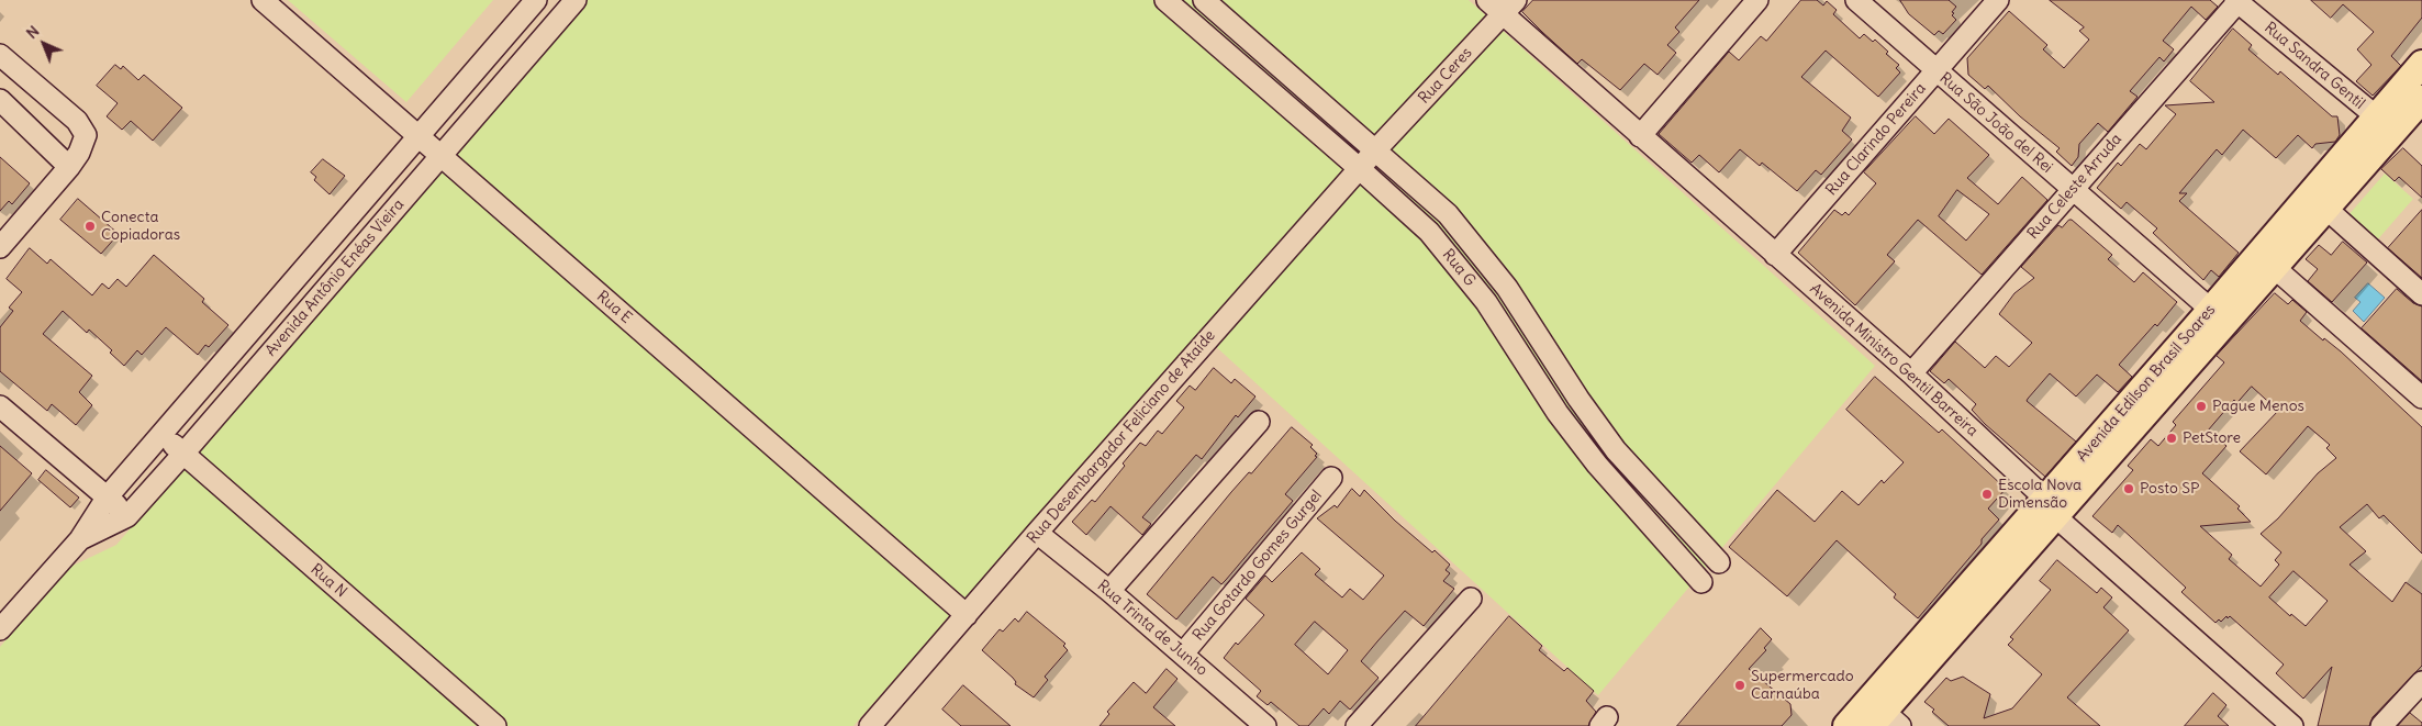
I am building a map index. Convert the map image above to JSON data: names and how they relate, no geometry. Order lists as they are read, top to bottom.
{
  "streets": {
    "main road": ["Avenida Edilson Brasil Soares"],
    "street": [
      "Rua Sandra Gentil",
      "Rua Ceres",
      "Rua São João del Rei",
      "Rua Clarindo Pereira",
      "Rua Celeste Arruda",
      "Rua G",
      "Avenida Antônio Enéas Vieira",
      "Rua E",
      "Avenida Ministro Gentil Barreira",
      "Rua Desembargador Feliciano de Ataíde",
      "Rua Gotardo Gomes Gurgel",
      "Rua N",
      "Rua Trinta de Junho"
    ]
  },
  "crossings": [
    ["Rua Sandra Gentil", "Rua Celeste Arruda"],
    ["Rua Sandra Gentil", "Avenida Edilson Brasil Soares"],
    ["Rua Ceres", "Rua G"],
    ["Rua Ceres", "Avenida Ministro Gentil Barreira"],
    ["Rua Ceres", "Rua Desembargador Feliciano de Ataíde"],
    ["Rua São João del Rei", "Rua Clarindo Pereira"],
    ["Rua São João del Rei", "Rua Celeste Arruda"],
    ["Rua São João del Rei", "Avenida Edilson Brasil Soares"],
    ["Rua Clarindo Pereira", "Avenida Ministro Gentil Barreira"],
    ["Rua Celeste Arruda", "Avenida Ministro Gentil Barreira"],
    ["Rua G", "Rua Desembargador Feliciano de Ataíde"],
    ["Avenida Antônio Enéas Vieira", "Rua E"],
    ["Avenida Antônio Enéas Vieira", "Rua N"],
    ["Rua E", "Rua Desembargador Feliciano de Ataíde"],
    ["Avenida Ministro Gentil Barreira", "Avenida Edilson Brasil Soares"],
    ["Rua Desembargador Feliciano de Ataíde", "Rua Trinta de Junho"],
    ["Rua Gotardo Gomes Gurgel", "Rua Trinta de Junho"]
  ],
  "places": [
    "Conecta Copiadoras",
    "Pague Menos",
    "PetStore",
    "Posto SP",
    "Escola Nova Dimensão",
    "Supermercado Carnaúba"
  ],
  "north": "top left"
}
